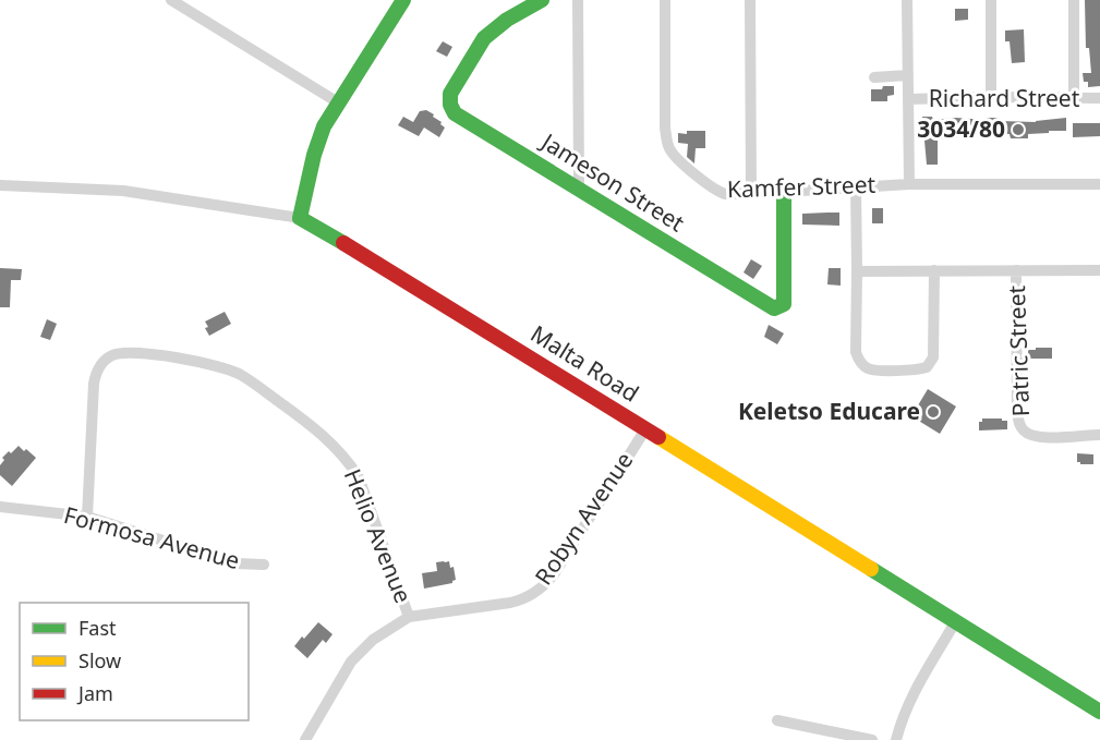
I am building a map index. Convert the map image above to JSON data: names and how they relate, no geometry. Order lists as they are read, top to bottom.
{
  "streets": {
    "street": [
      "Richard Street",
      "Jameson Street",
      "Kamfer Street",
      "Patric Street",
      "Malta Road",
      "Robyn Avenue",
      "Helio Avenue",
      "Formosa Avenue"
    ]
  },
  "crossings": [
    ["Jameson Street", "Kamfer Street"],
    ["Malta Road", "Robyn Avenue"],
    ["Robyn Avenue", "Helio Avenue"],
    ["Helio Avenue", "Formosa Avenue"]
  ],
  "places": ["3034/80", "Keletso Educare"],
  "legend": ["Fast", "Slow", "Jam"]
}
